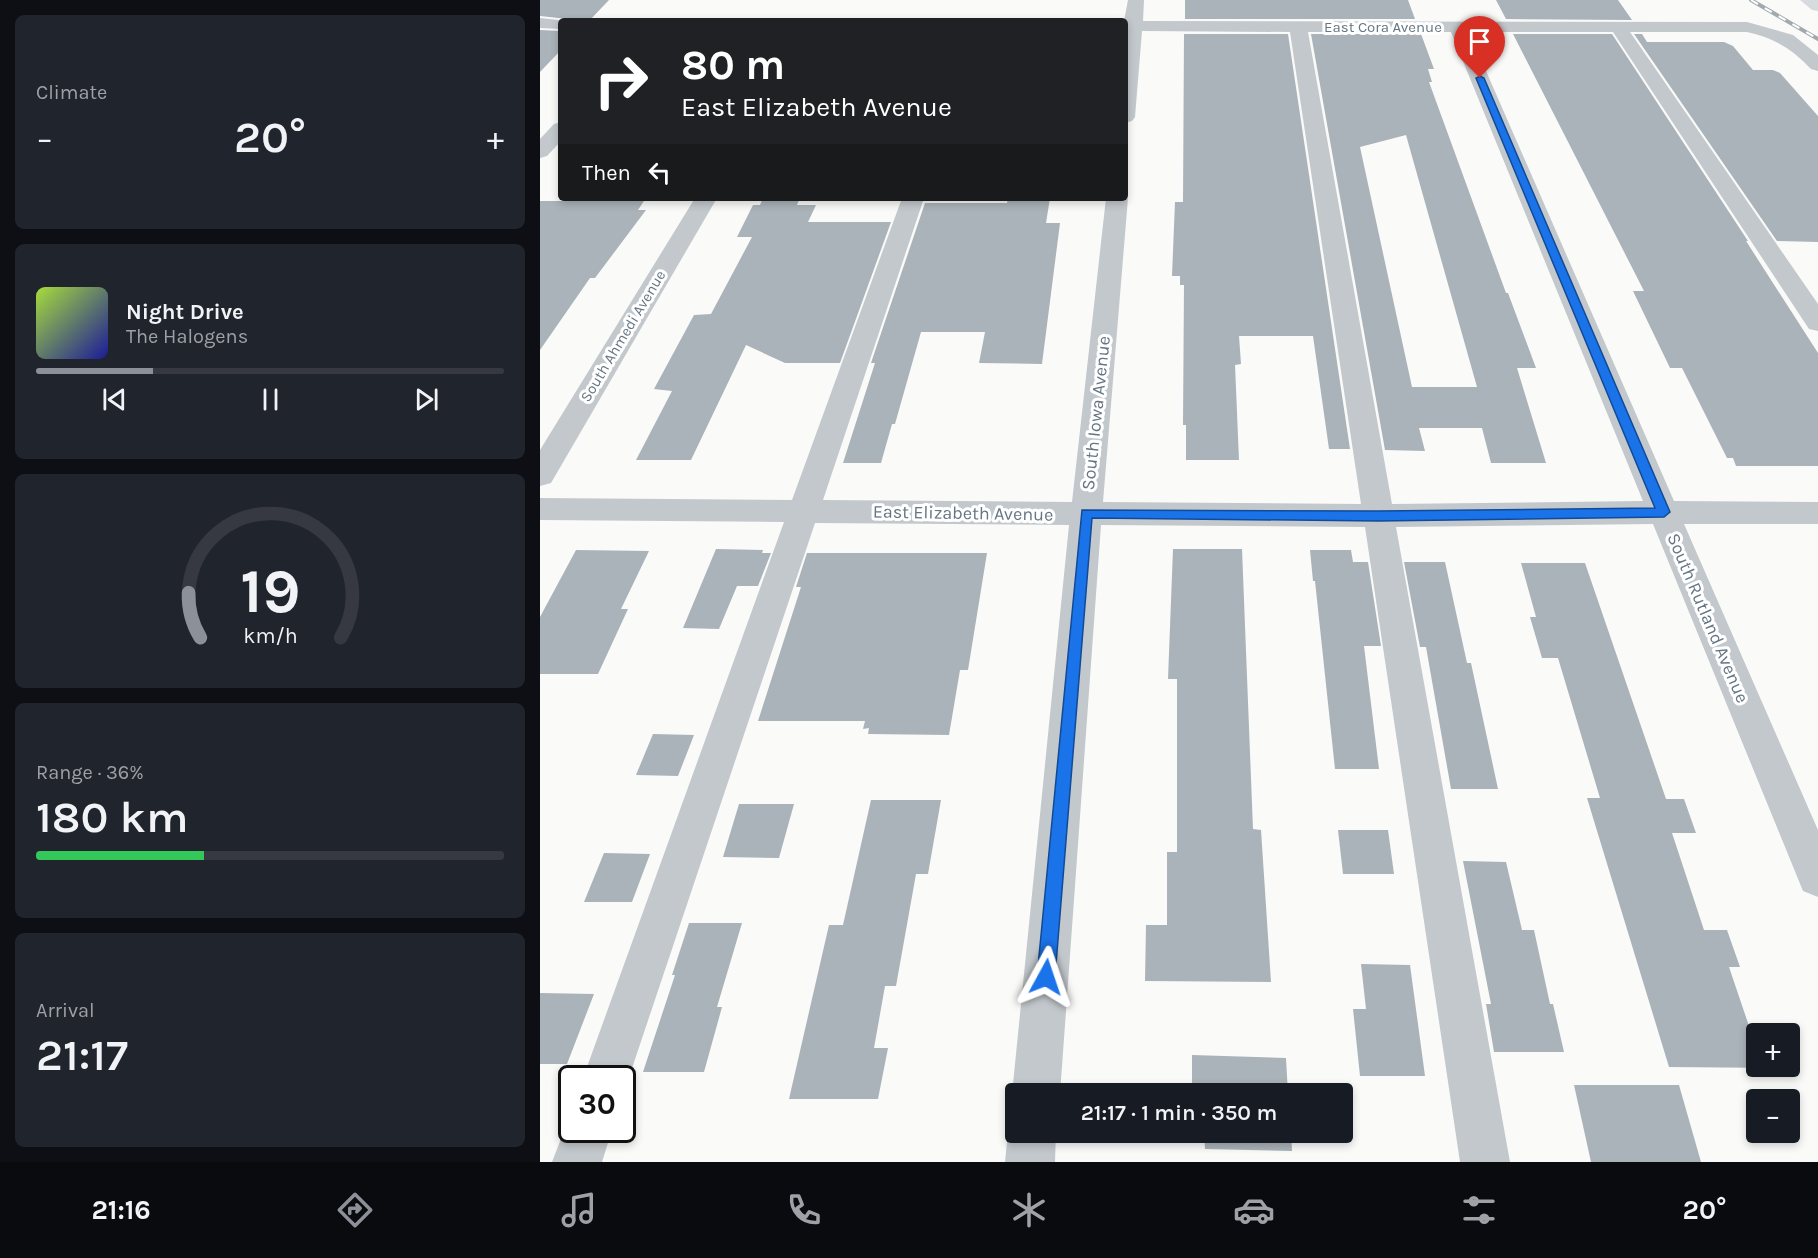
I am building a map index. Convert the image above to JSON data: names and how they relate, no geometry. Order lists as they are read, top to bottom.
{
  "streets": {
    "street": [
      "East Cora Avenue",
      "South Ahmedi Avenue",
      "South Iowa Avenue",
      "East Elizabeth Avenue",
      "South Rutland Avenue"
    ]
  },
  "crossings": [
    ["East Cora Avenue", "South Rutland Avenue"],
    ["South Iowa Avenue", "East Elizabeth Avenue"],
    ["East Elizabeth Avenue", "South Rutland Avenue"]
  ],
  "page": {
    "tile": [
      "Climate",
      ["Range · 36%", "180 km"],
      ["Arrival", "21:17"]
    ],
    "turn": ["80 m", "East Elizabeth Avenue"],
    "heat": ["−", "20°", "+"],
    "then": "Then",
    "song": ["Night Drive", "The Halogens"],
    "map_buttons": ["+", "−"],
    "limit": "30",
    "trip": "21:17 · 1 min · 350 m",
    "tabs": ["21:16", "20°"],
    "gauge": ["19", "km/h"]
  }
}
